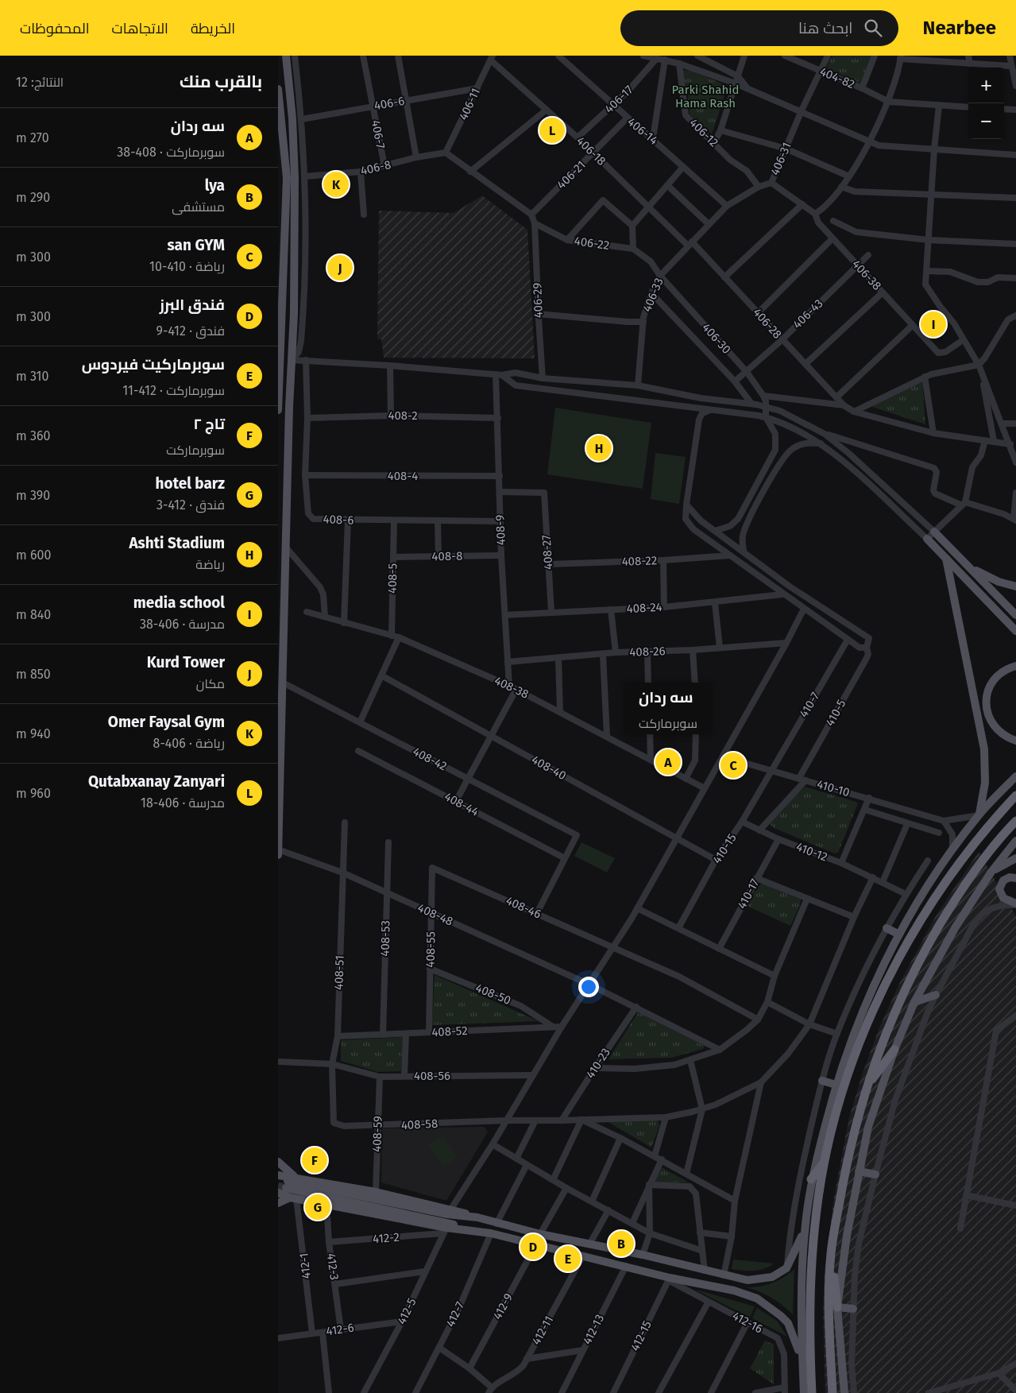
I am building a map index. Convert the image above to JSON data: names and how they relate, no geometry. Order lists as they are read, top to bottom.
{
  "streets": {
    "street": [
      "404-82",
      "406-17",
      "406-6",
      "406-11",
      "406-14",
      "406-12",
      "406-7",
      "406-18",
      "406-31",
      "406-8",
      "406-21",
      "406-22",
      "406-38",
      "406-33",
      "406-29",
      "406-43",
      "406-28",
      "406-30",
      "408-2",
      "408-4",
      "408-6",
      "408-9",
      "408-27",
      "408-8",
      "408-22",
      "408-5",
      "408-24",
      "408-26",
      "408-38",
      "410-7",
      "410-5",
      "408-42",
      "408-40",
      "410-10",
      "408-44",
      "410-15",
      "410-12",
      "410-17",
      "408-46",
      "408-48",
      "408-53",
      "408-55",
      "408-51",
      "408-50",
      "408-52",
      "410-23",
      "408-56",
      "408-58",
      "408-59",
      "412-2",
      "412-1",
      "412-3",
      "412-9",
      "412-5",
      "412-7",
      "412-16",
      "412-6",
      "412-13",
      "412-11",
      "412-15"
    ]
  },
  "crossings": [
    ["404-82", "406-31"],
    ["406-17", "406-14"],
    ["406-17", "406-18"],
    ["406-6", "406-11"],
    ["406-6", "406-7"],
    ["406-11", "406-18"],
    ["406-11", "406-8"],
    ["406-14", "406-31"],
    ["406-14", "406-21"],
    ["406-14", "406-33"],
    ["406-12", "406-31"],
    ["406-7", "406-8"],
    ["406-18", "406-21"],
    ["406-18", "406-33"],
    ["406-18", "406-28"],
    ["406-31", "406-38"],
    ["406-31", "406-33"],
    ["406-22", "406-33"],
    ["406-22", "406-29"],
    ["406-22", "406-30"],
    ["406-38", "406-43"],
    ["406-33", "406-28"],
    ["406-33", "406-30"],
    ["406-43", "406-28"],
    ["406-43", "406-30"],
    ["408-2", "408-6"],
    ["408-2", "408-9"],
    ["408-4", "408-6"],
    ["408-4", "408-9"],
    ["408-6", "408-9"],
    ["408-6", "408-5"],
    ["408-9", "408-27"],
    ["408-9", "408-8"],
    ["408-9", "408-24"],
    ["408-9", "408-26"],
    ["408-9", "408-38"],
    ["408-27", "408-22"],
    ["408-27", "408-24"],
    ["408-8", "408-5"],
    ["408-5", "408-38"],
    ["410-7", "410-10"],
    ["410-7", "410-15"],
    ["410-5", "410-10"],
    ["408-42", "408-44"],
    ["408-40", "410-15"],
    ["410-10", "410-15"],
    ["410-15", "410-12"],
    ["410-12", "410-17"],
    ["408-46", "408-55"],
    ["408-48", "408-53"],
    ["408-48", "408-55"],
    ["408-48", "408-51"],
    ["408-48", "410-23"],
    ["408-53", "408-52"],
    ["408-55", "408-50"],
    ["408-55", "408-52"],
    ["408-51", "408-52"],
    ["408-51", "408-56"],
    ["408-51", "408-58"],
    ["408-50", "408-52"],
    ["410-23", "408-58"],
    ["408-56", "408-59"],
    ["408-58", "408-59"],
    ["412-2", "412-3"],
    ["412-2", "412-5"],
    ["412-1", "412-6"],
    ["412-3", "412-6"],
    ["412-5", "412-6"],
    ["412-16", "412-15"]
  ],
  "parks": ["Parki Shahid Hama Rash"],
  "page": {
    "header": "Nearbee",
    "search": "ابحث هنا",
    "nav": ["الخريطة", "الاتجاهات", "المحفوظات"],
    "heading": ["بالقرب منك", "النتائج: 12"],
    "map_buttons": ["+", "−"],
    "list": [
      {
        "mark": "A",
        "name": "سه ردان",
        "note": "سوبرماركت · 408-38",
        "value": "270 m"
      },
      {
        "mark": "B",
        "name": "lya",
        "note": "مستشفى",
        "value": "290 m"
      },
      {
        "mark": "C",
        "name": "san GYM",
        "note": "رياضة · 410-10",
        "value": "300 m"
      },
      {
        "mark": "D",
        "name": "فندق البرز",
        "note": "فندق · 412-9",
        "value": "300 m"
      },
      {
        "mark": "E",
        "name": "سوبرمارکیت فیردوس",
        "note": "سوبرماركت · 412-11",
        "value": "310 m"
      },
      {
        "mark": "F",
        "name": "تاج ٢",
        "note": "سوبرماركت",
        "value": "360 m"
      },
      {
        "mark": "G",
        "name": "hotel barz",
        "note": "فندق · 412-3",
        "value": "390 m"
      },
      {
        "mark": "H",
        "name": "Ashti Stadium",
        "note": "رياضة",
        "value": "600 m"
      },
      {
        "mark": "I",
        "name": "media school",
        "note": "مدرسة · 406-38",
        "value": "840 m"
      },
      {
        "mark": "J",
        "name": "Kurd Tower",
        "note": "مكان",
        "value": "850 m"
      },
      {
        "mark": "K",
        "name": "Omer Faysal Gym",
        "note": "رياضة · 406-8",
        "value": "940 m"
      },
      {
        "mark": "L",
        "name": "Qutabxanay Zanyari",
        "note": "مدرسة · 406-18",
        "value": "960 m"
      }
    ],
    "pins": [
      "L",
      "K",
      "J",
      "I",
      "H",
      "A",
      "C",
      "F",
      "G",
      "B",
      "D",
      "E"
    ],
    "popup": ["سه ردان", "سوبرماركت"]
  }
}
